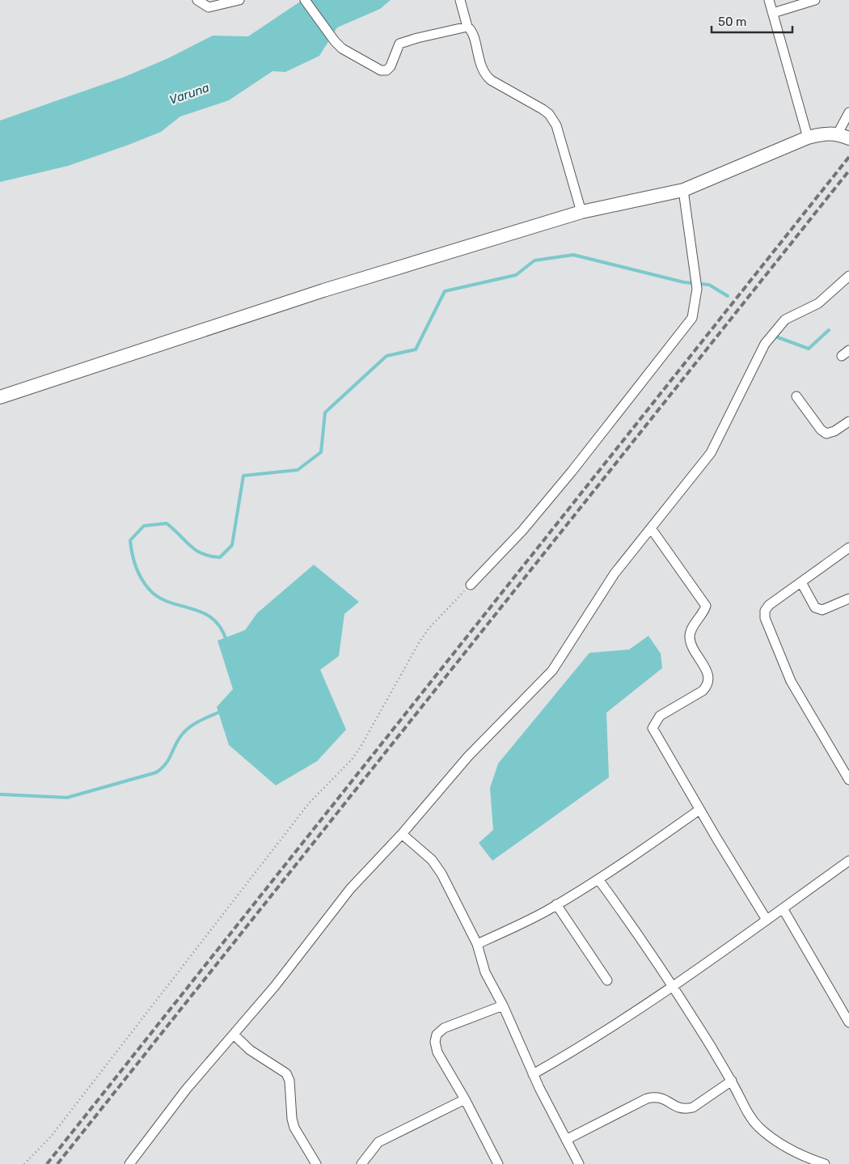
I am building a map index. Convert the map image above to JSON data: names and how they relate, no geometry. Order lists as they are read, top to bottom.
{
  "water": ["Varuna"],
  "scale_bar": "50 m"
}
